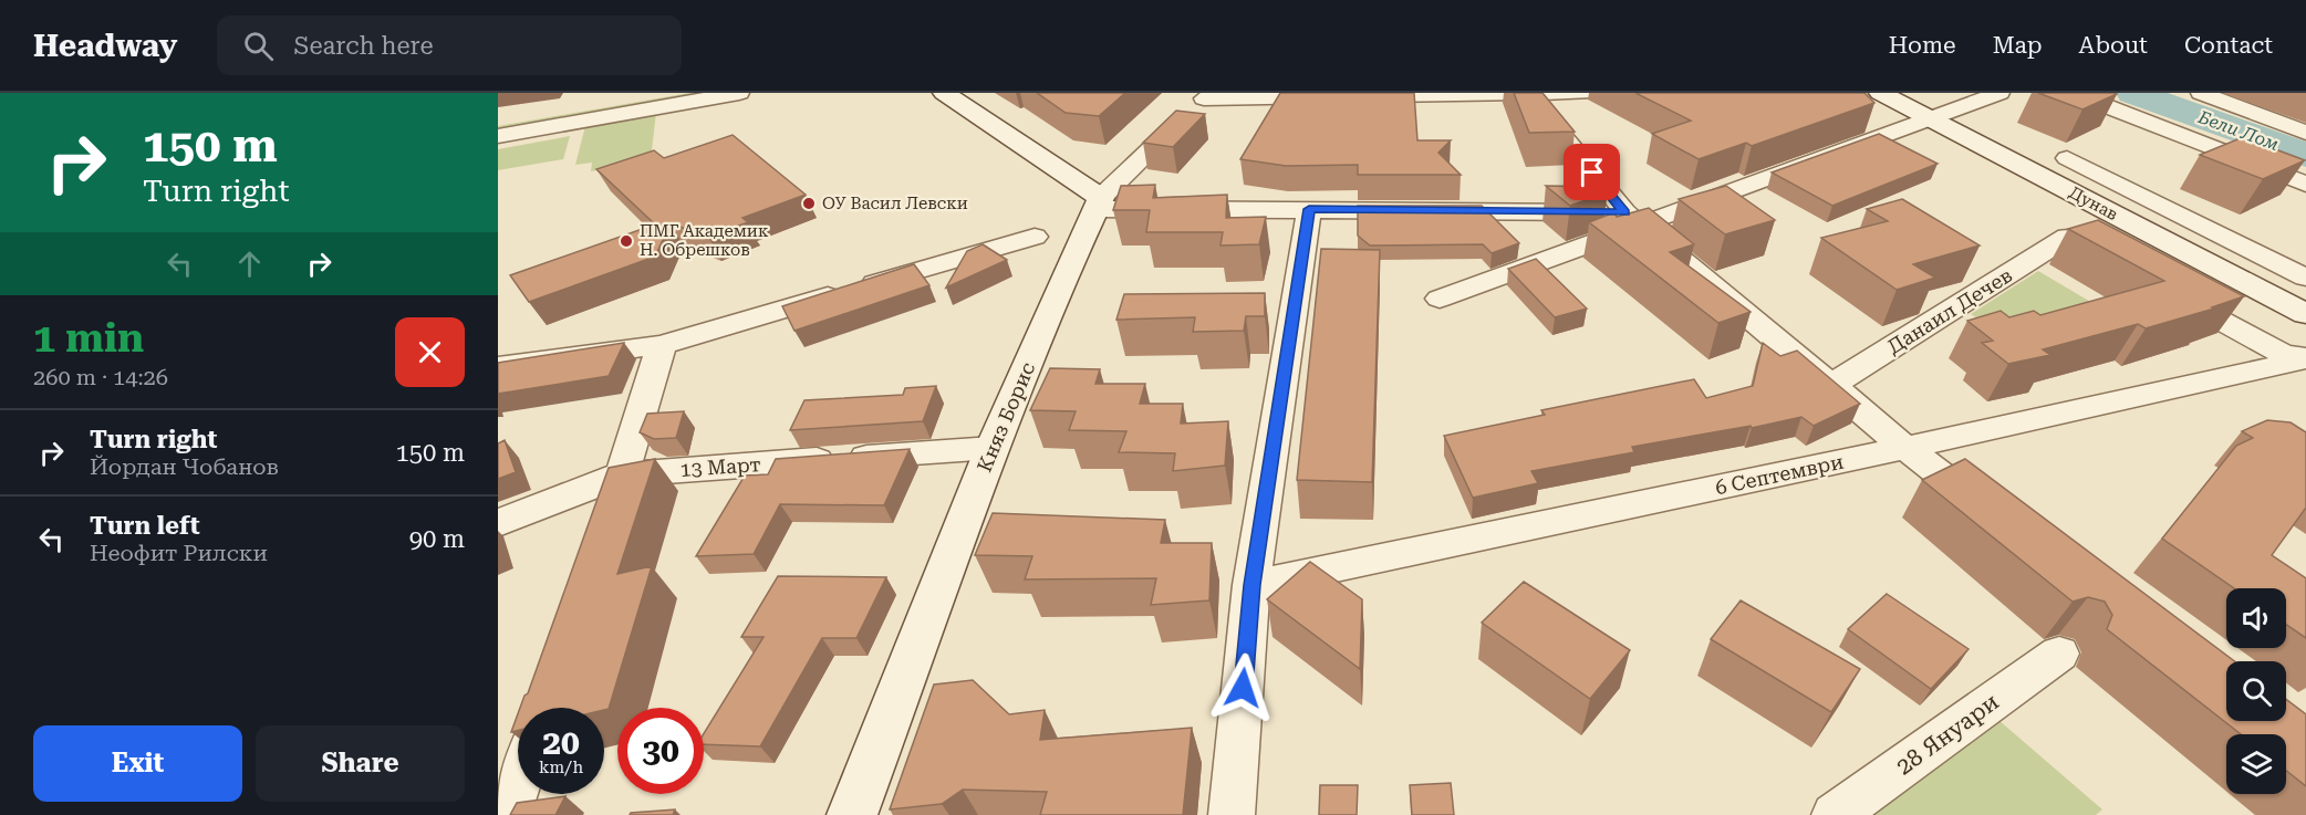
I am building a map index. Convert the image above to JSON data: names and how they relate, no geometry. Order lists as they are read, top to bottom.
{
  "streets": {
    "street": [
      "Дунав",
      "Данаил Дечев",
      "Княз Борис",
      "13 Март",
      "6 Септември",
      "28 Януари"
    ]
  },
  "crossings": [
    ["Княз Борис", "13 Март"]
  ],
  "water": ["Бели Лом"],
  "places": ["ОУ Васил Левски", "ПМГ Академик Н. Обрешков"],
  "page": {
    "header": "Headway",
    "search": "Search here",
    "nav": [
      "Home",
      "Map",
      "About",
      "Contact"
    ],
    "turn": ["150 m", "Turn right"],
    "heading": ["1 min", "260 m · 14:26"],
    "list": [
      {
        "name": "Turn right",
        "note": "Йордан Чобанов",
        "value": "150 m"
      },
      {
        "name": "Turn left",
        "note": "Неофит Рилски",
        "value": "90 m"
      }
    ],
    "speed": "20 km/h",
    "limit": "30",
    "buttons": ["Exit", "Share"]
  }
}
